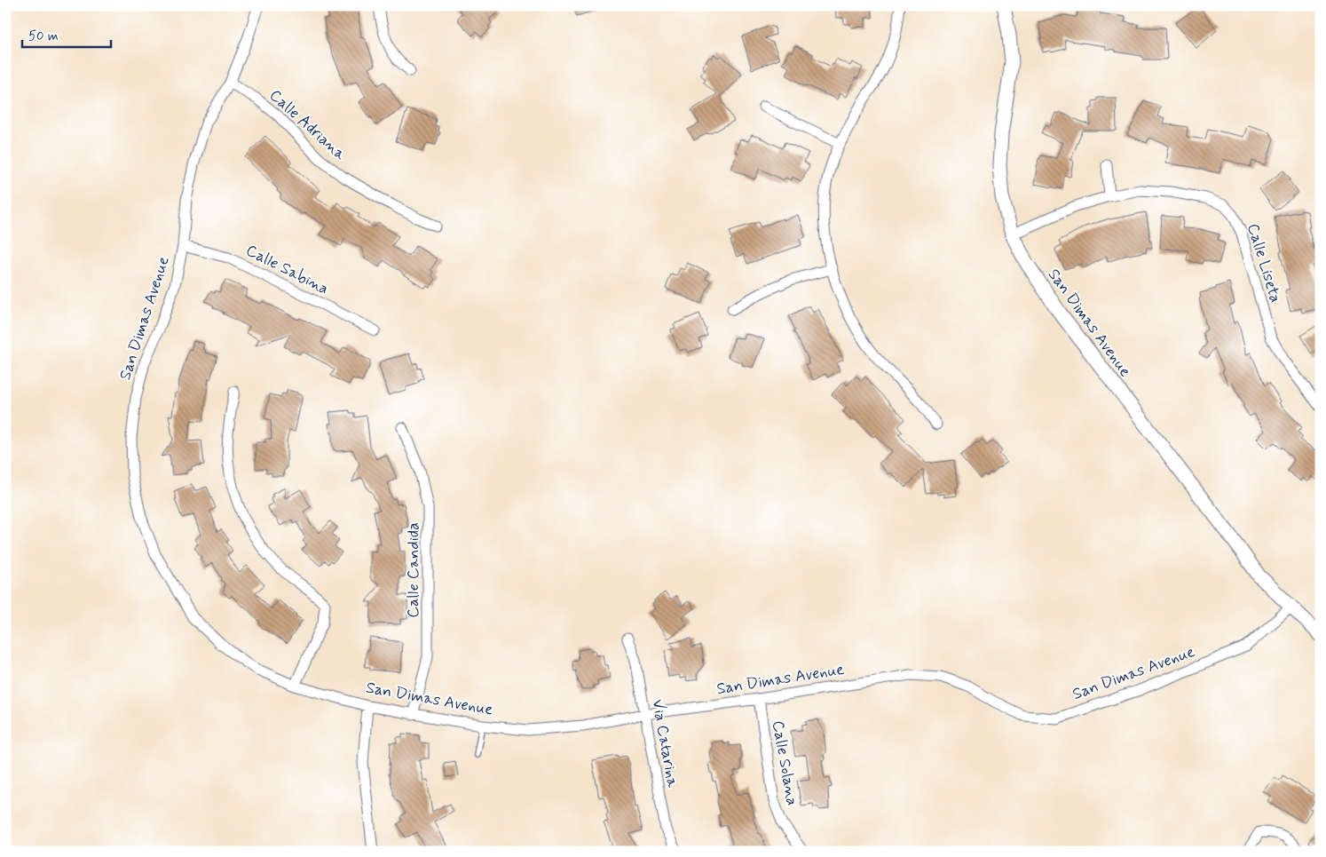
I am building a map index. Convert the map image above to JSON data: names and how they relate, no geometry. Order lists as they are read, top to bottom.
{
  "streets": {
    "street": [
      "Calle Adriana",
      "Calle Liseta",
      "Calle Sabina",
      "San Dimas Avenue",
      "Calle Candida",
      "Via Catarina",
      "Calle Solana"
    ]
  },
  "crossings": [
    ["Calle Adriana", "San Dimas Avenue"],
    ["Calle Liseta", "San Dimas Avenue"],
    ["Calle Sabina", "San Dimas Avenue"],
    ["San Dimas Avenue", "Calle Candida"],
    ["San Dimas Avenue", "Via Catarina"],
    ["San Dimas Avenue", "Calle Solana"]
  ],
  "scale_bar": "50 m"
}
